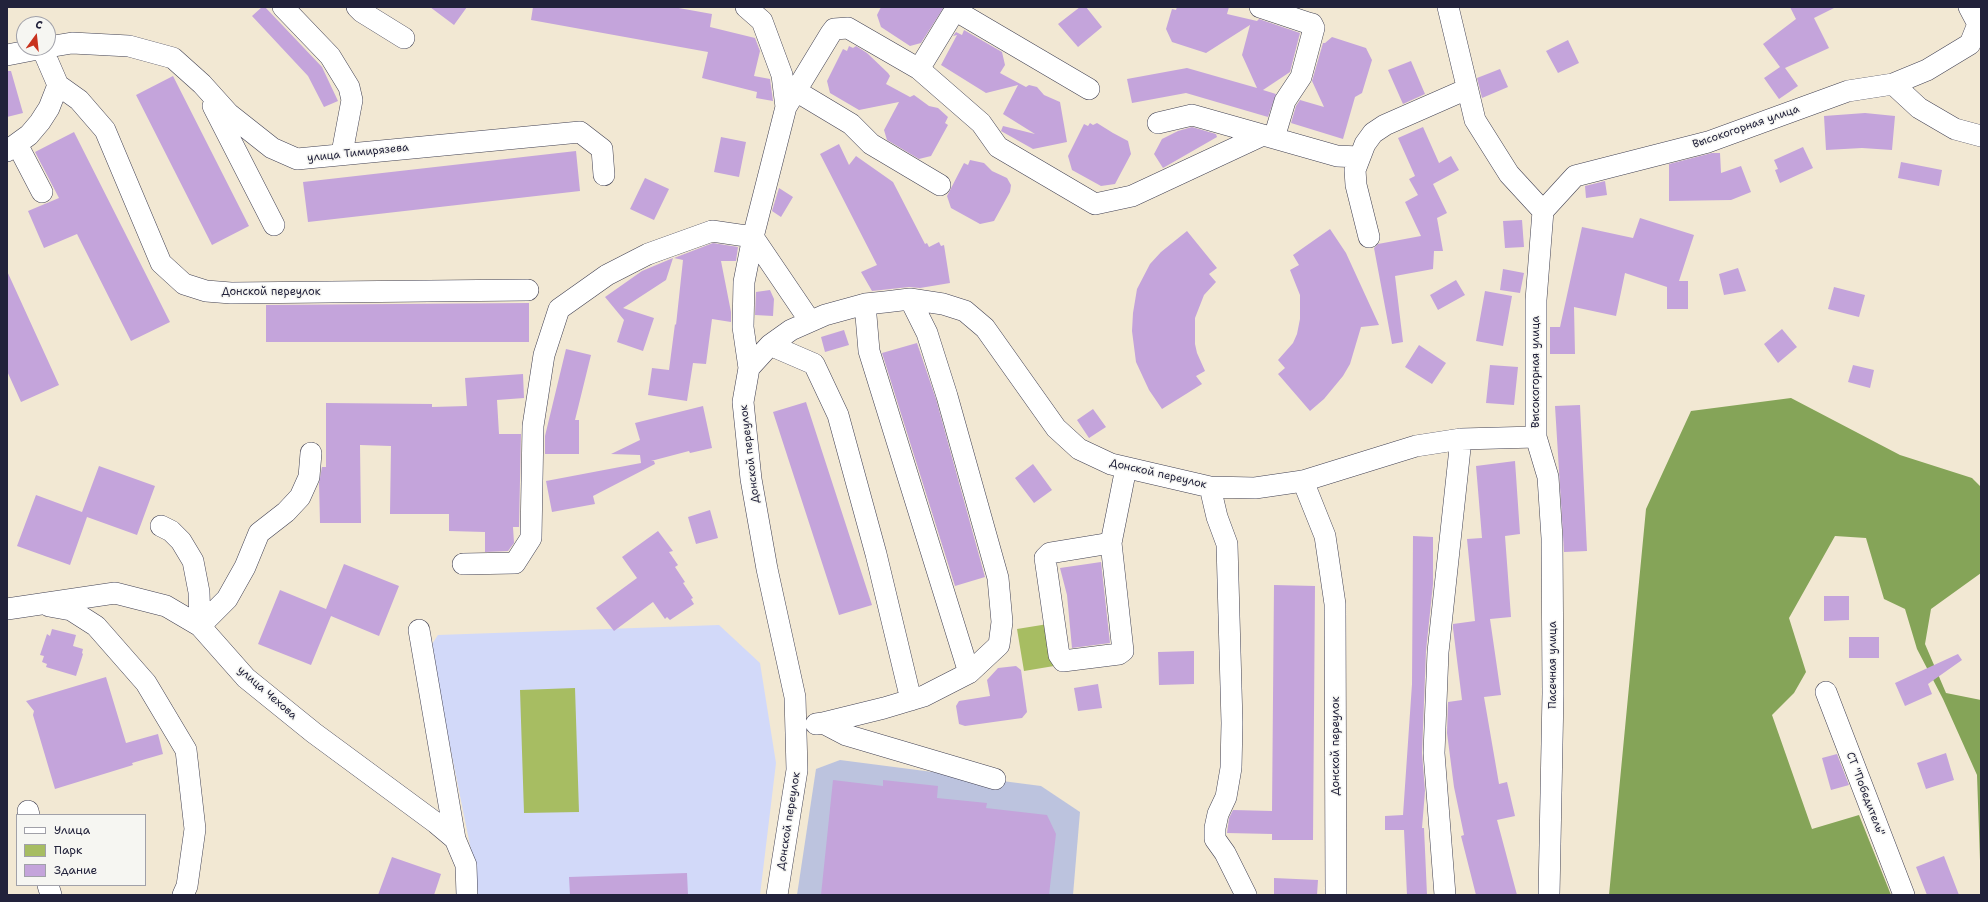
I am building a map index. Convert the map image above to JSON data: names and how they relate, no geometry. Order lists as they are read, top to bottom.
{
  "streets": {
    "street": [
      "Высокогорная улица",
      "улица Тимирязева",
      "Донской переулок",
      "Пасечная улица",
      "улица Чехова",
      "СТ \"Победитель\""
    ]
  },
  "crossings": [
    ["Высокогорная улица", "Донской переулок"],
    ["Высокогорная улица", "Пасечная улица"],
    ["Донской переулок", "Пасечная улица"]
  ],
  "legend": ["Улица", "Парк", "Здание"],
  "north": "top"
}
